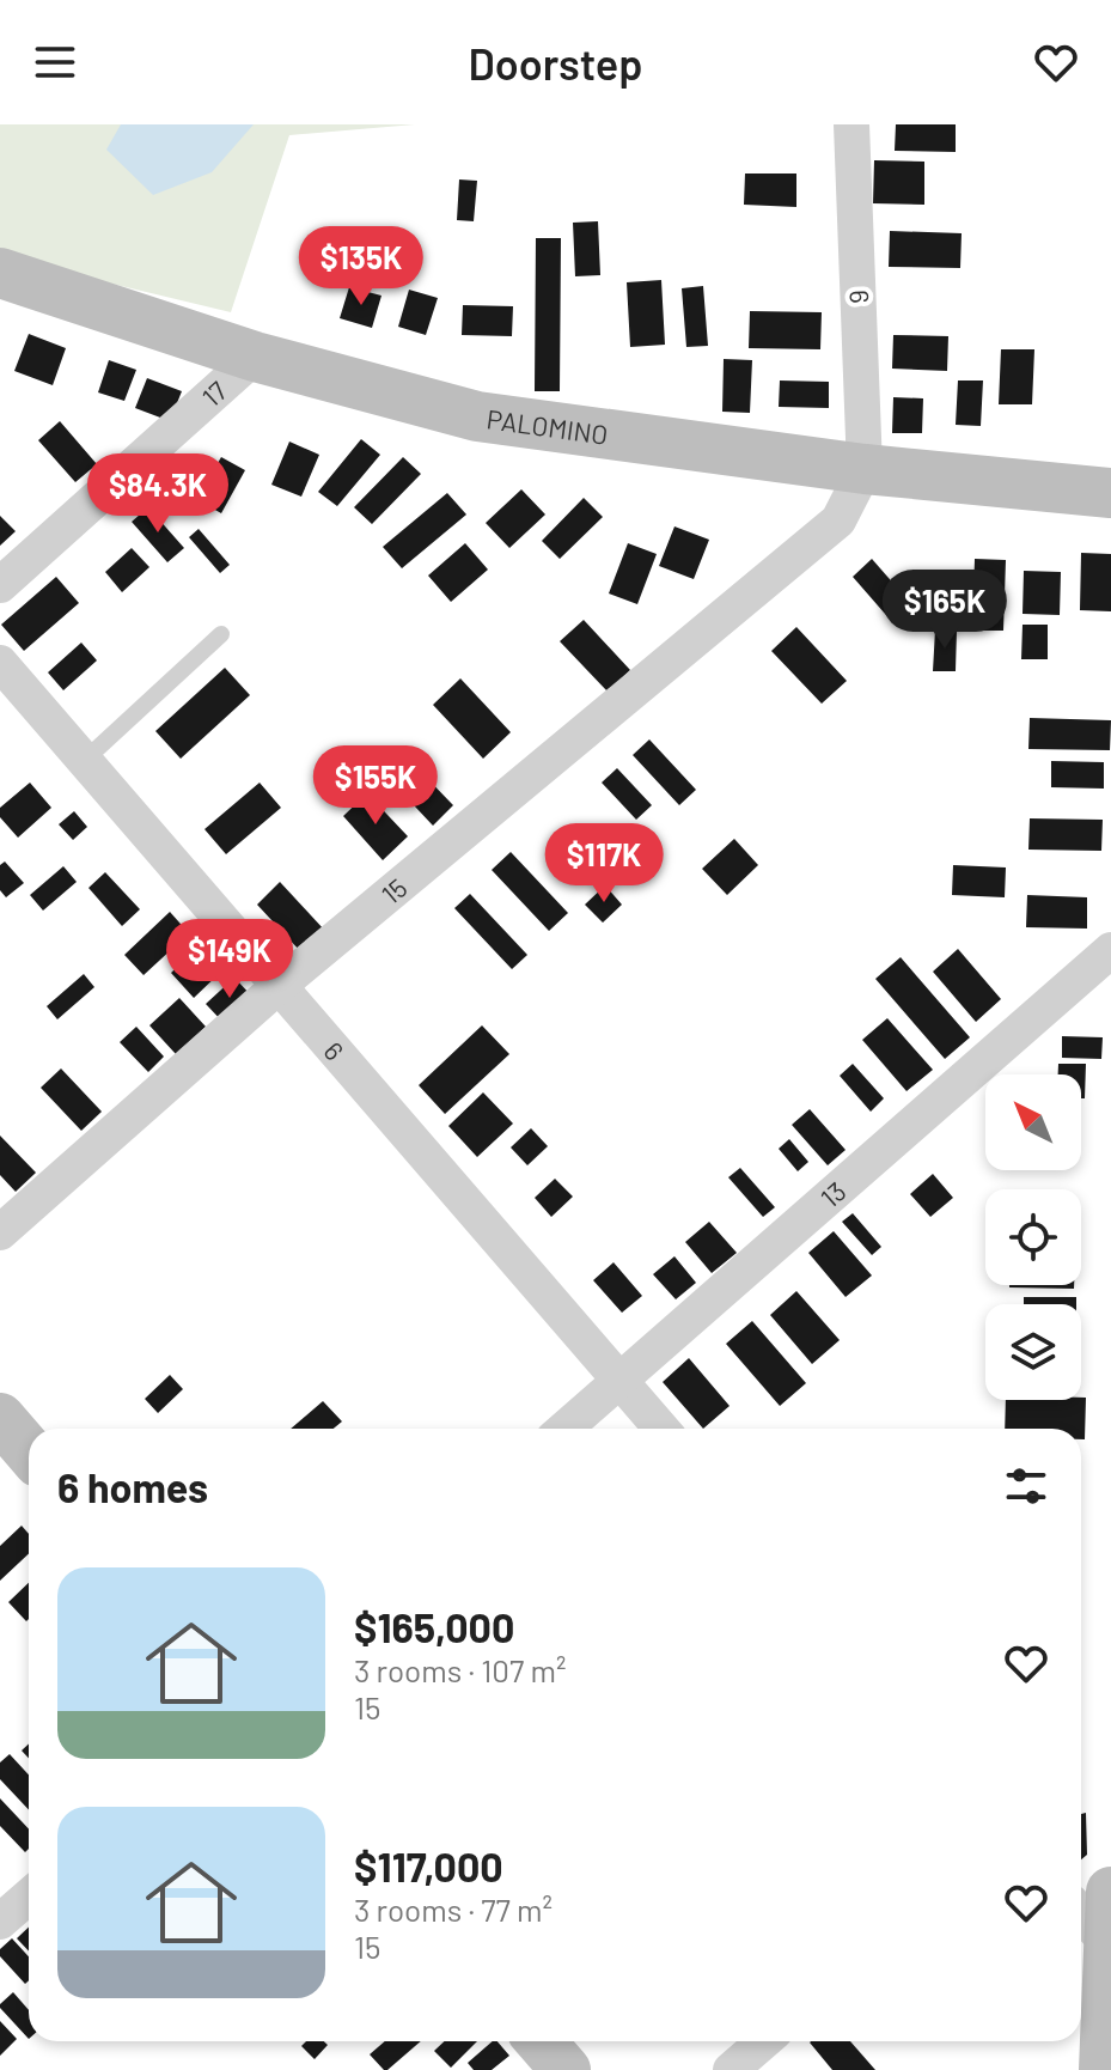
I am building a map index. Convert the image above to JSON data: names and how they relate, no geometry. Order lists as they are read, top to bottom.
{
  "streets": {
    "street": [
      "9",
      "17",
      "PALOMINO",
      "15",
      "6",
      "13"
    ]
  },
  "crossings": [
    ["9", "PALOMINO"],
    ["9", "15"],
    ["17", "PALOMINO"],
    ["PALOMINO", "15"],
    ["15", "6"],
    ["6", "13"]
  ],
  "north": "top left",
  "page": {
    "header": "Doorstep",
    "price": [
      "$135K",
      "$84.3K",
      "$165K",
      "$155K",
      "$117K",
      "$149K"
    ],
    "heading": "6 homes",
    "list": [
      {
        "name": "$165,000",
        "note": "3 rooms · 107 m² · 15"
      },
      {
        "name": "$117,000",
        "note": "3 rooms · 77 m² · 15"
      }
    ]
  }
}
